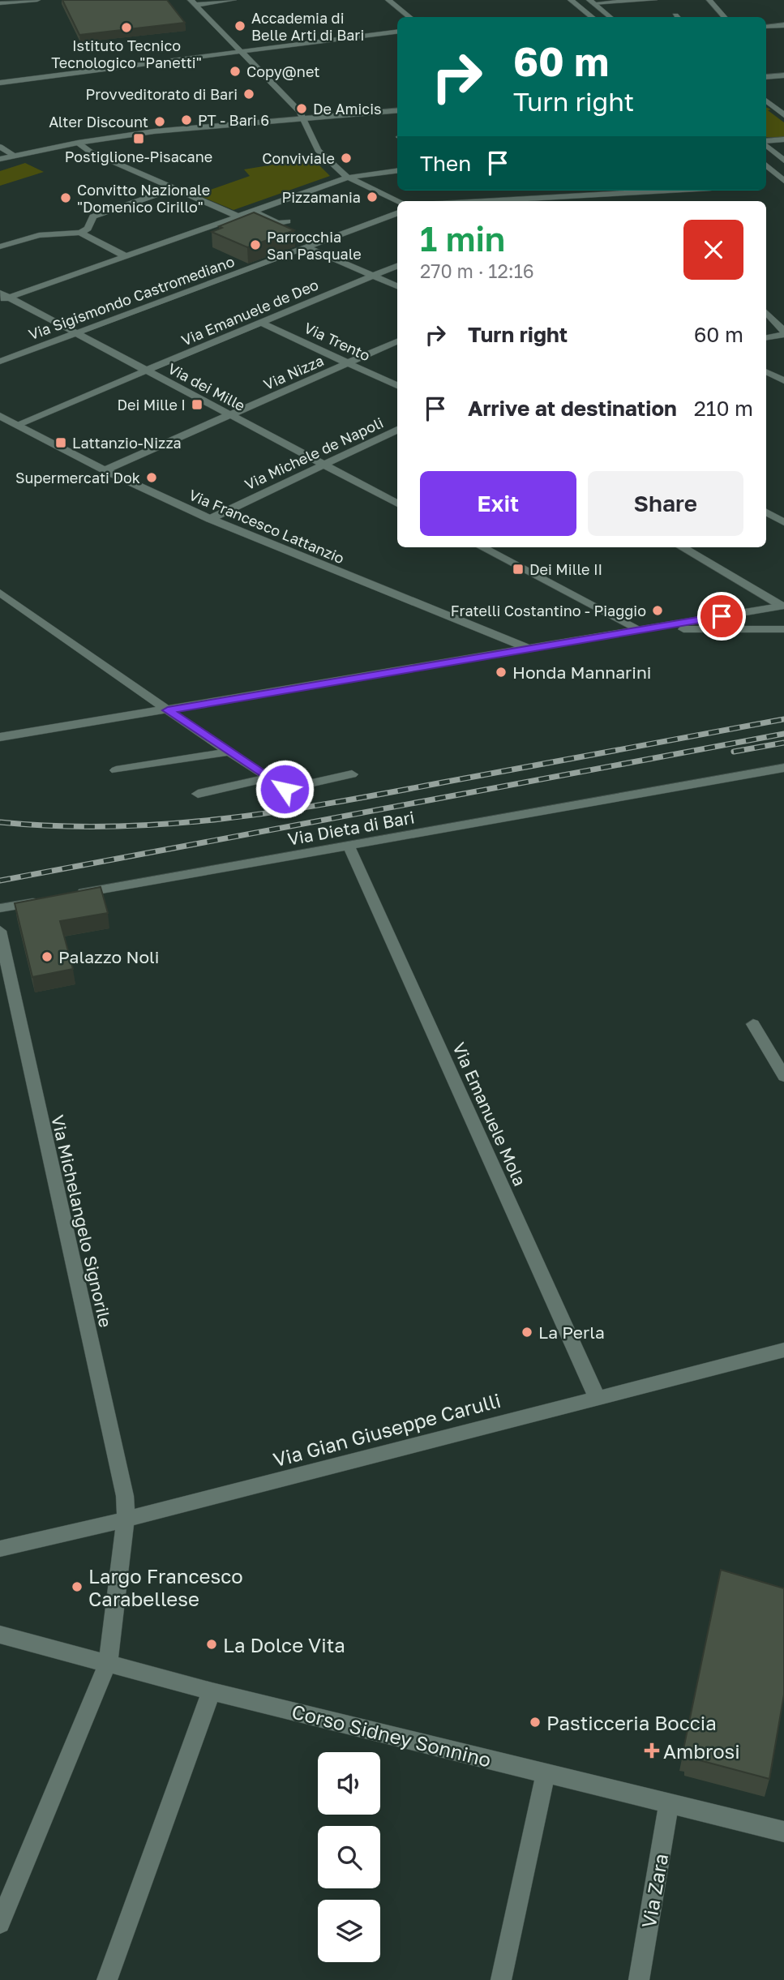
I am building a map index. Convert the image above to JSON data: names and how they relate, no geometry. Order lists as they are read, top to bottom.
{
  "streets": {
    "street": [
      "Via Sigismondo Castromediano",
      "Via Emanuele de Deo",
      "Via Trento",
      "Via Nizza",
      "Via dei Mille",
      "Via Michele de Napoli",
      "Via Francesco Lattanzio",
      "Via Dieta di Bari",
      "Via Emanuele Mola",
      "Via Michelangelo Signorile",
      "Via Gian Giuseppe Carulli",
      "Corso Sidney Sonnino",
      "Via Zara"
    ]
  },
  "crossings": [
    ["Via Sigismondo Castromediano", "Via dei Mille"],
    ["Via Emanuele de Deo", "Via Trento"],
    ["Via Emanuele de Deo", "Via dei Mille"],
    ["Via Emanuele de Deo", "Via Francesco Lattanzio"],
    ["Via Trento", "Via Nizza"],
    ["Via Nizza", "Via dei Mille"],
    ["Via Nizza", "Via Francesco Lattanzio"],
    ["Via dei Mille", "Via Michele de Napoli"],
    ["Via Michele de Napoli", "Via Francesco Lattanzio"],
    ["Via Dieta di Bari", "Via Emanuele Mola"],
    ["Via Emanuele Mola", "Via Gian Giuseppe Carulli"],
    ["Via Michelangelo Signorile", "Via Gian Giuseppe Carulli"],
    ["Corso Sidney Sonnino", "Via Zara"]
  ],
  "places": {
    "other": [
      "Accademia di Belle Arti di Bari",
      "Istituto Tecnico Tecnologico \"Panetti\"",
      "Copy@net",
      "Provveditorato di Bari",
      "De Amicis",
      "PT - Bari 6",
      "Alter Discount",
      "Conviviale",
      "Pizzamania",
      "Convitto Nazionale \"Domenico Cirillo\"",
      "Parrocchia San Pasquale",
      "Supermercati Dok",
      "Fratelli Costantino - Piaggio",
      "Honda Mannarini",
      "Palazzo Noli",
      "La Perla",
      "Largo Francesco Carabellese",
      "La Dolce Vita",
      "Pasticceria Boccia"
    ],
    "transit": [
      "Postiglione-Pisacane",
      "Dei Mille I",
      "Lattanzio-Nizza",
      "Dei Mille II"
    ],
    "health": ["Ambrosi"]
  },
  "page": {
    "turn": ["60 m", "Turn right"],
    "then": "Then",
    "heading": ["1 min", "270 m · 12:16"],
    "list": [
      {
        "name": "Turn right",
        "value": "60 m"
      },
      {
        "name": "Arrive at destination",
        "value": "210 m"
      }
    ],
    "buttons": ["Exit", "Share"]
  }
}
